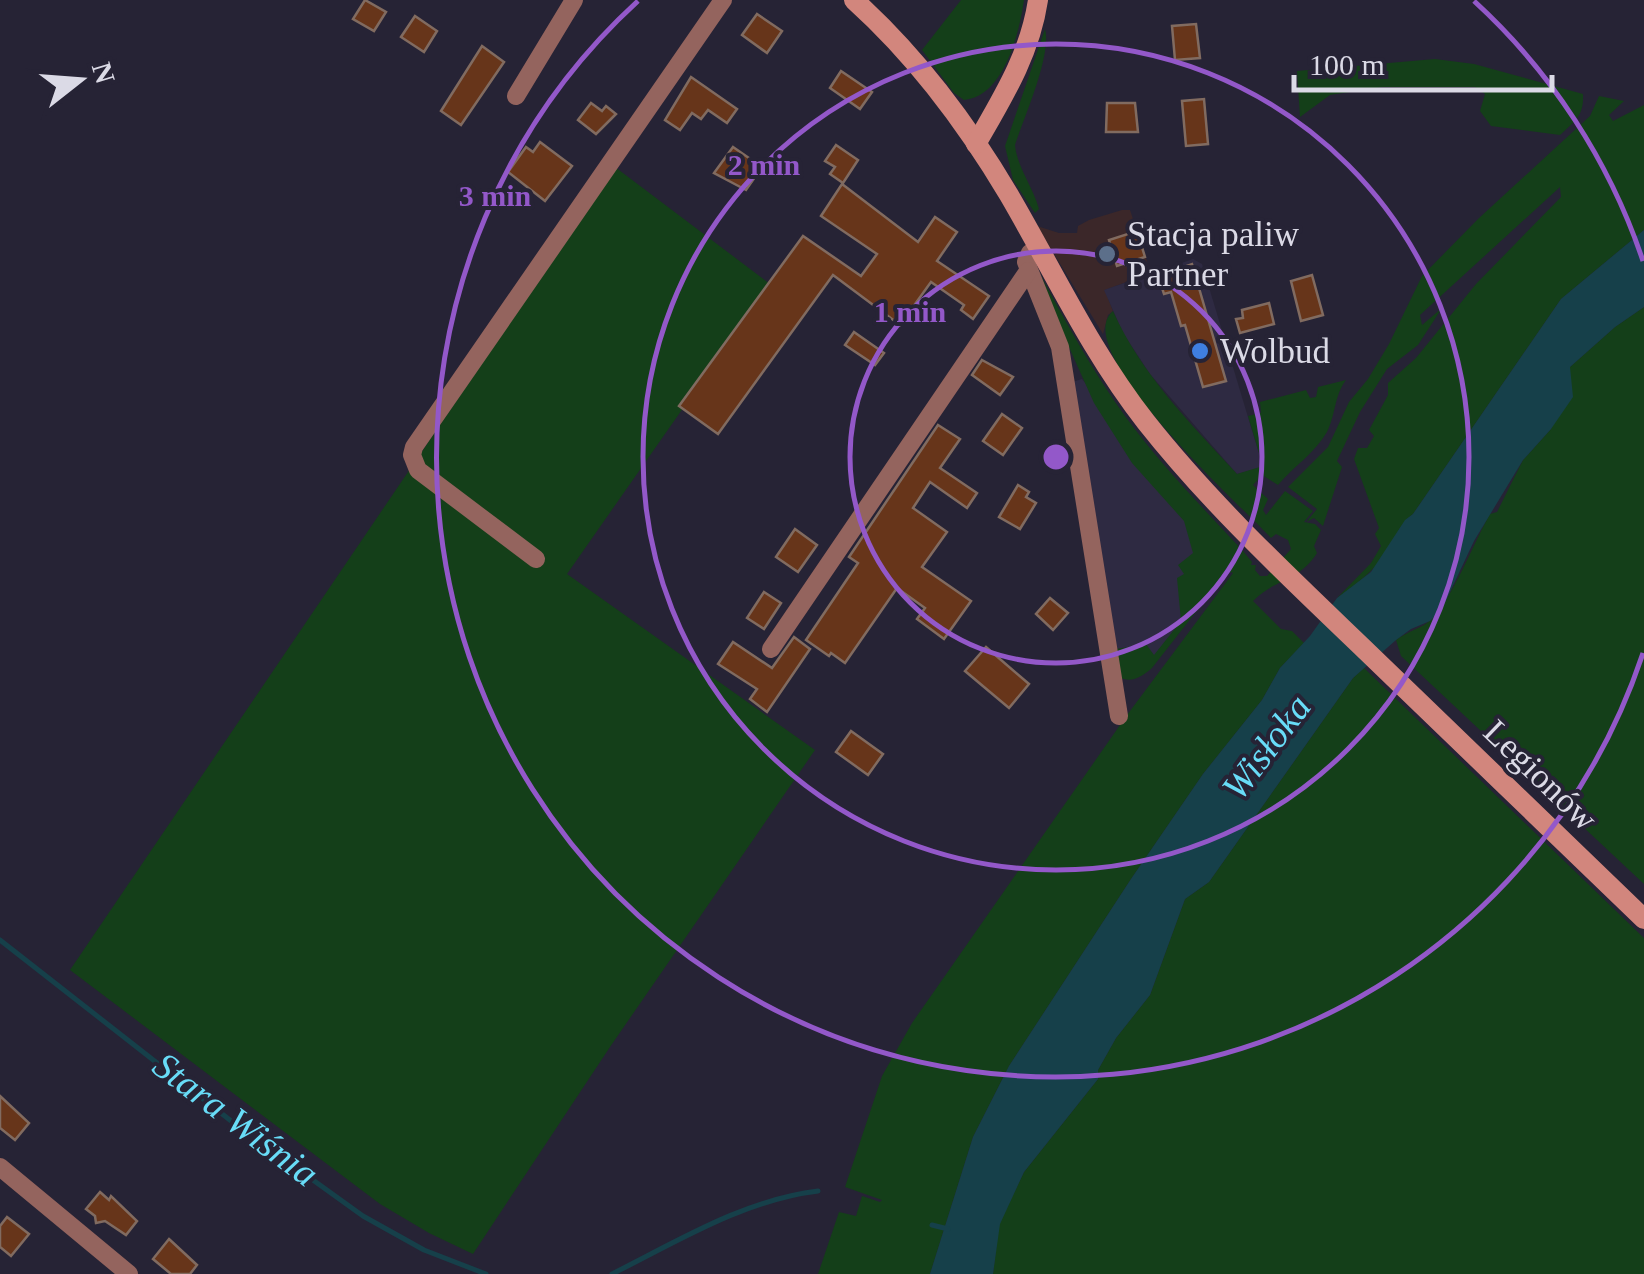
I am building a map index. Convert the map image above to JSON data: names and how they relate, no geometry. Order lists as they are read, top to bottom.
{
  "streets": {
    "street": ["Legionów"]
  },
  "water": ["Wisłoka", "Stara Wiśnia"],
  "places": ["Stacja paliw Partner", "Wolbud"],
  "scale_bar": "100 m",
  "north": "right",
  "rings": ["2 min", "3 min", "1 min"]
}
